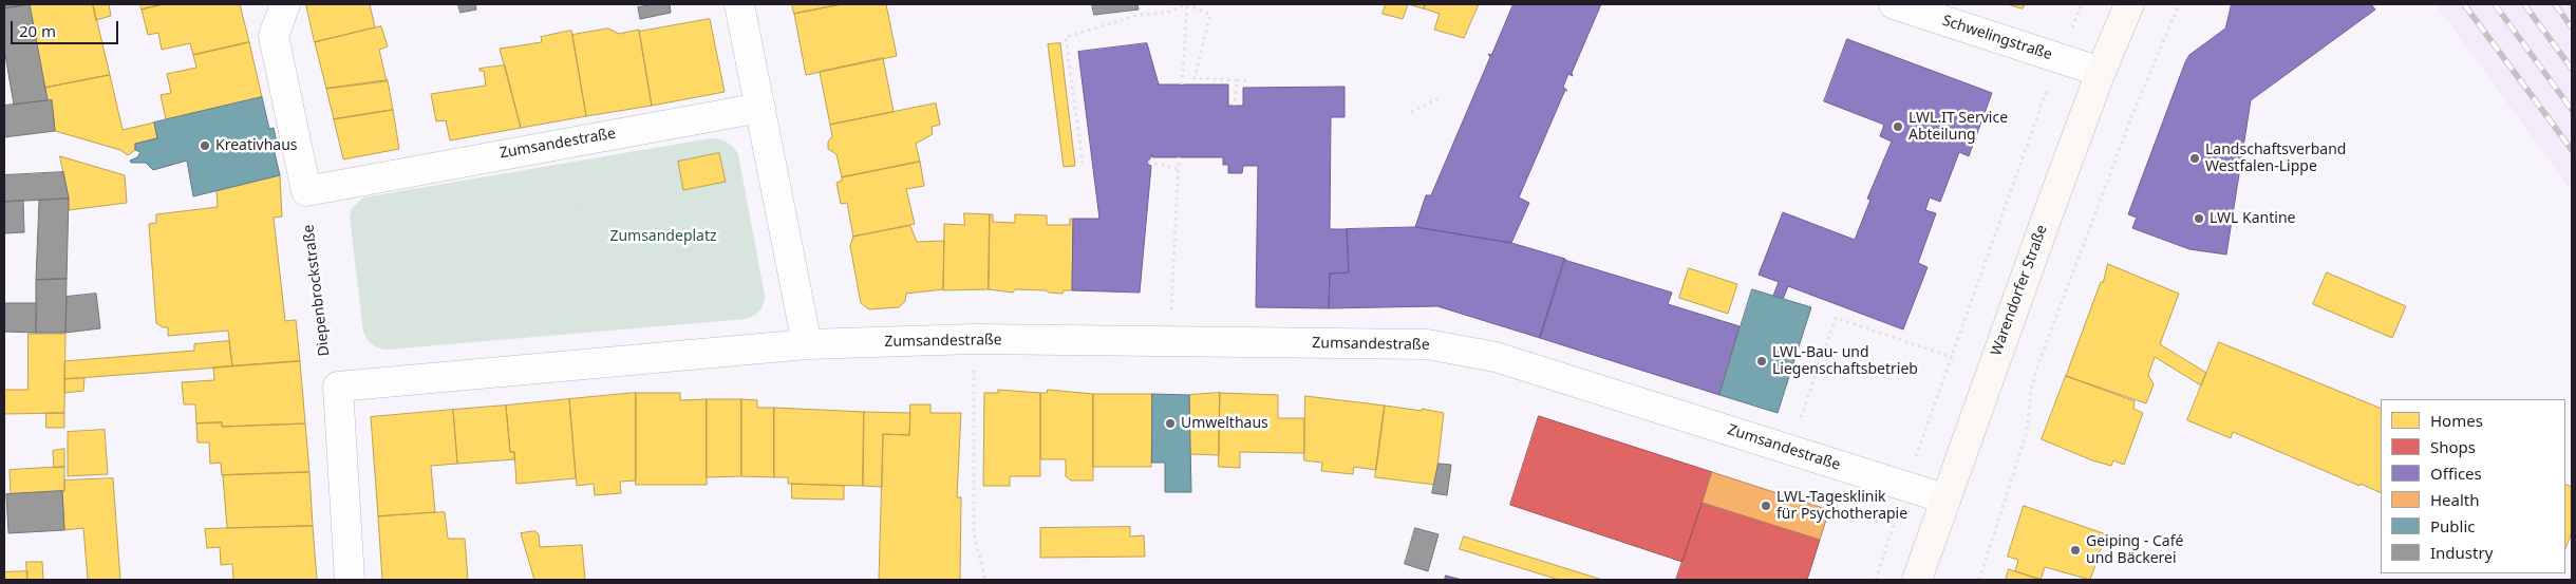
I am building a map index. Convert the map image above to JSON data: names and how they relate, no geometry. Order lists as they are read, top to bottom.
{
  "streets": {
    "main road": ["Warendorfer Straße"],
    "street": ["Schwelingstraße", "Zumsandestraße"],
    "path": ["Diepenbrockstraße"]
  },
  "crossings": [
    ["Schwelingstraße", "Warendorfer Straße"],
    ["Zumsandestraße", "Diepenbrockstraße"],
    ["Zumsandestraße", "Warendorfer Straße"]
  ],
  "parks": ["Zumsandeplatz"],
  "places": [
    "LWL.IT Service Abteilung",
    "Kreativhaus",
    "Landschaftsverband Westfalen-Lippe",
    "LWL Kantine",
    "LWL-Bau- und Liegenschaftsbetrieb",
    "Umwelthaus",
    "LWL-Tagesklinik für Psychotherapie",
    "Geiping - Café und Bäckerei"
  ],
  "legend": [
    "Homes",
    "Shops",
    "Offices",
    "Health",
    "Public",
    "Industry"
  ],
  "scale_bar": "20 m"
}
